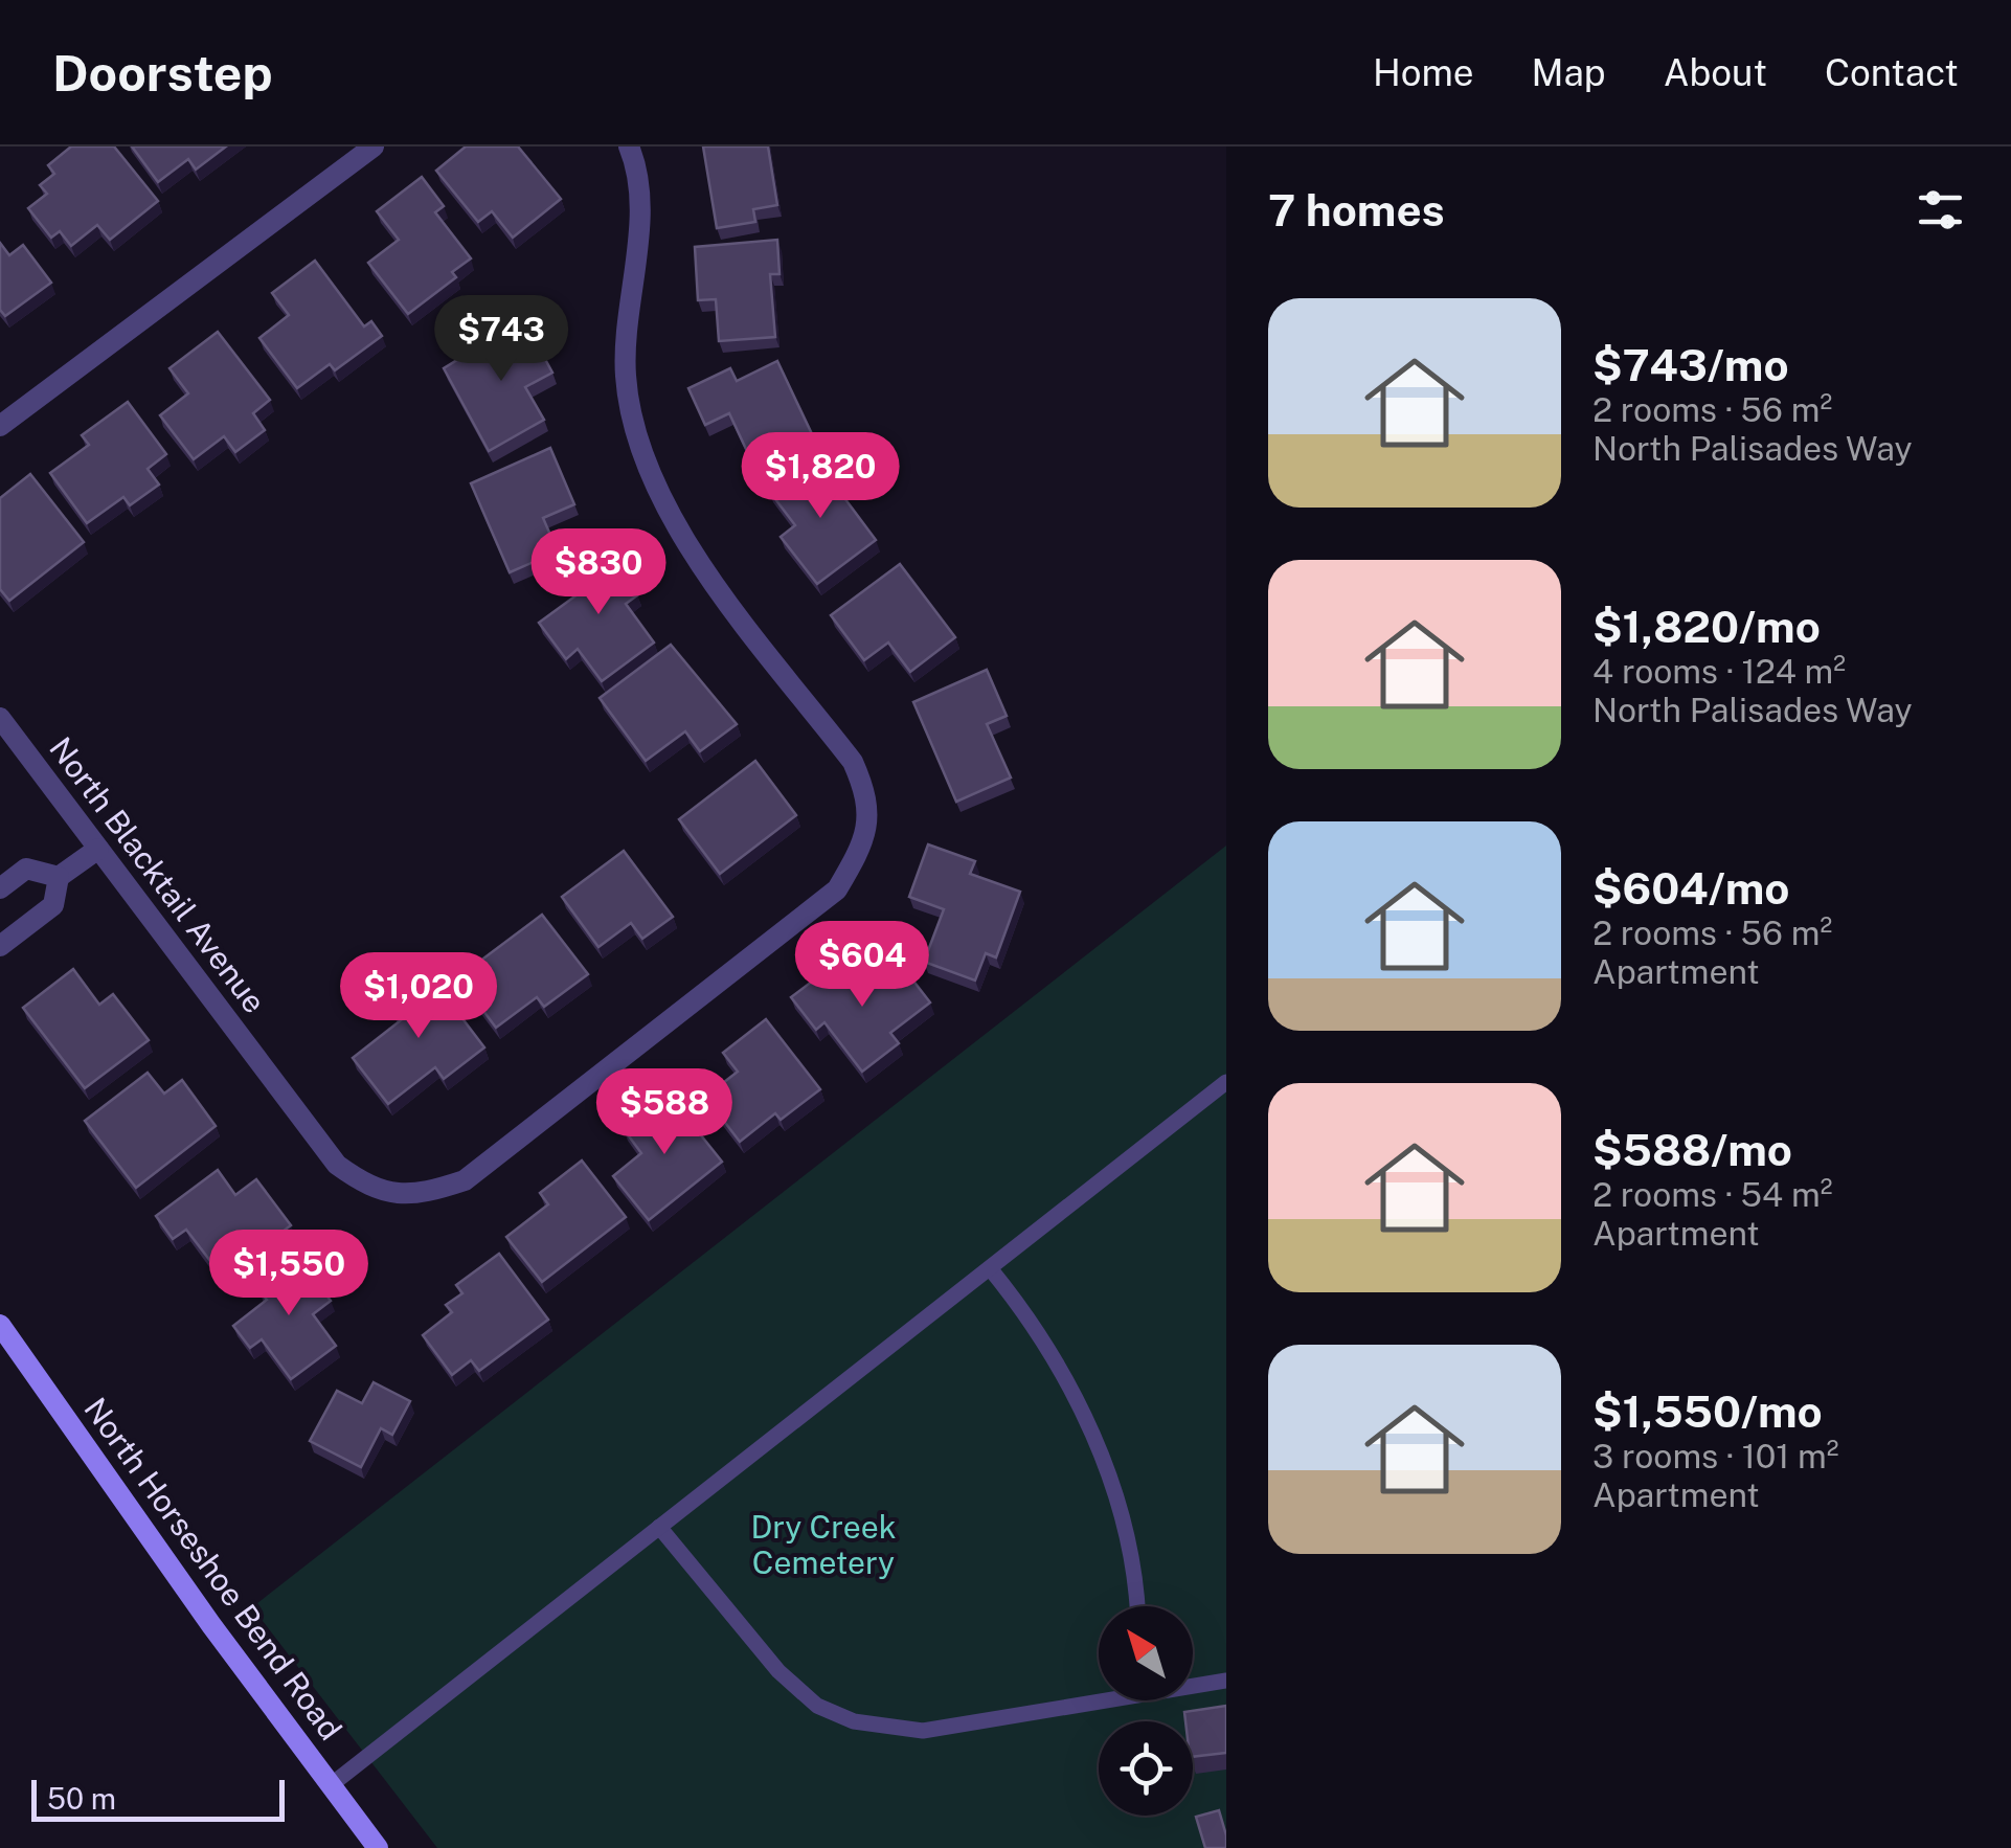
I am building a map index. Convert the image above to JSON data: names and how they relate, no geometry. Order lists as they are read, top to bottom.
{
  "streets": {
    "street": ["North Blacktail Avenue", "North Horseshoe Bend Road"]
  },
  "parks": ["Dry Creek Cemetery"],
  "scale_bar": "50 m",
  "north": "top left",
  "page": {
    "header": "Doorstep",
    "nav": [
      "Home",
      "Map",
      "About",
      "Contact"
    ],
    "heading": "7 homes",
    "list": [
      {
        "name": "$743/mo",
        "note": "2 rooms · 56 m² · North Palisades Way"
      },
      {
        "name": "$1,820/mo",
        "note": "4 rooms · 124 m² · North Palisades Way"
      },
      {
        "name": "$604/mo",
        "note": "2 rooms · 56 m² · Apartment"
      },
      {
        "name": "$588/mo",
        "note": "2 rooms · 54 m² · Apartment"
      },
      {
        "name": "$1,550/mo",
        "note": "3 rooms · 101 m² · Apartment"
      }
    ],
    "price": [
      "$743",
      "$1,820",
      "$830",
      "$604",
      "$1,020",
      "$588",
      "$1,550"
    ],
    "scale": "50 m"
  }
}
